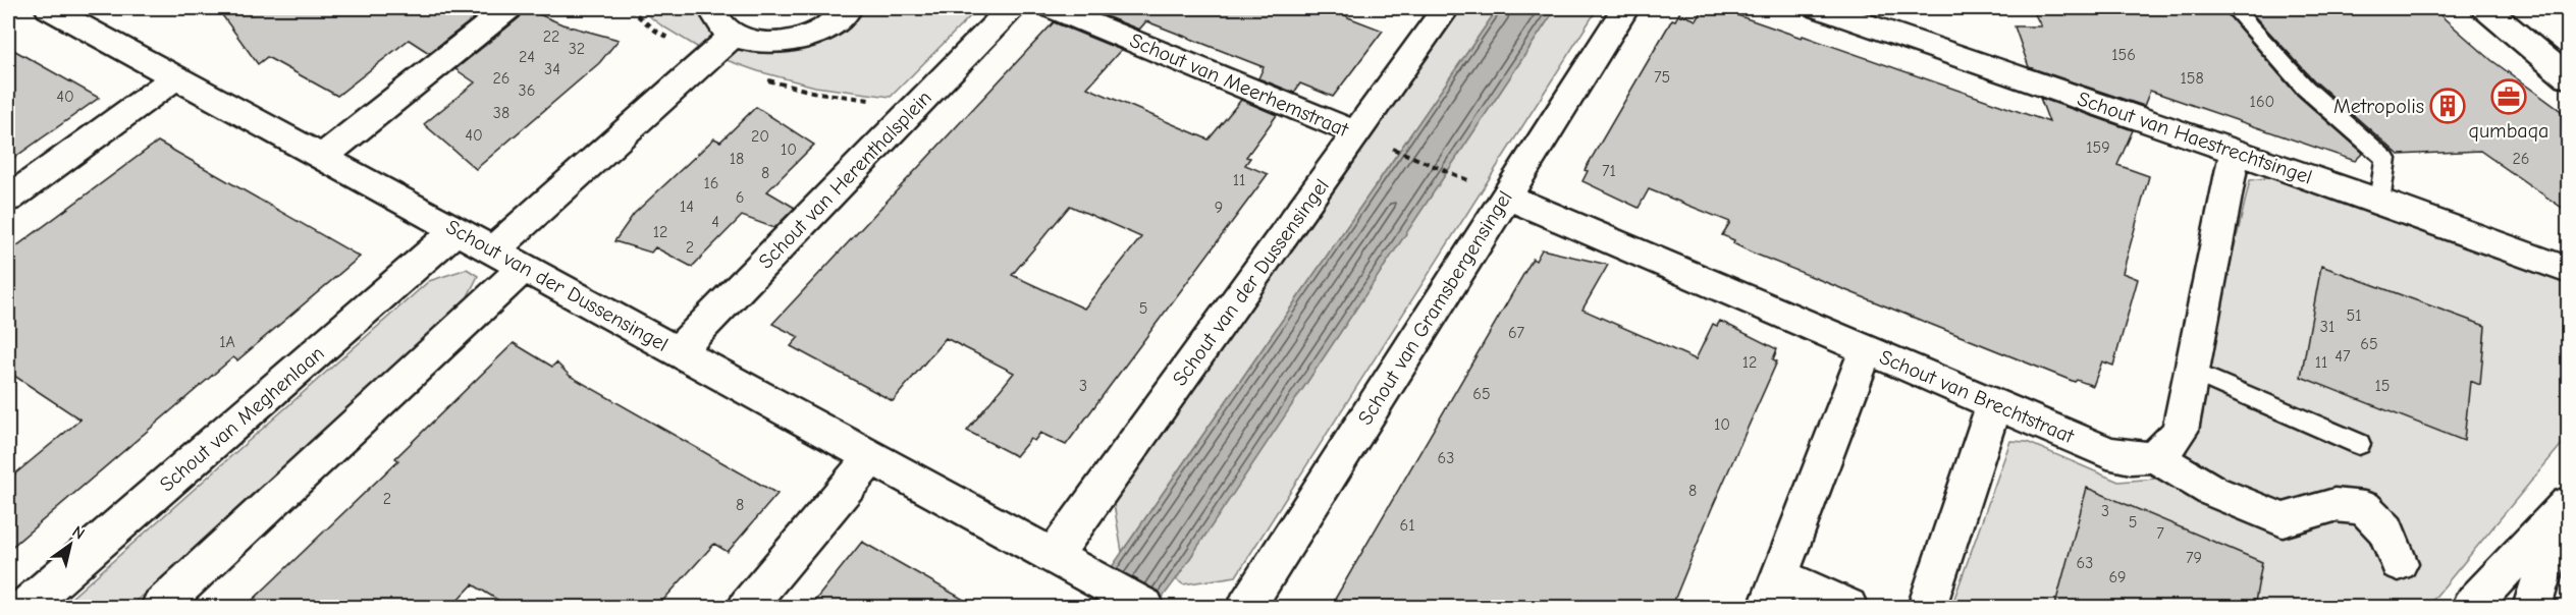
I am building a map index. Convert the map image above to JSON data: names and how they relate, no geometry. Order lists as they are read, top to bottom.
{
  "streets": {
    "street": [
      "Schout van Meerhemstraat",
      "Schout van Haestrechtsingel",
      "Schout van Herenthalsplein",
      "Schout van der Dussensingel",
      "Schout van Gramsbergensingel",
      "Schout van Brechtstraat",
      "Schout van Meghenlaan"
    ]
  },
  "crossings": [
    ["Schout van Meerhemstraat", "Schout van der Dussensingel"],
    ["Schout van Herenthalsplein", "Schout van der Dussensingel"],
    ["Schout van der Dussensingel", "Schout van Meghenlaan"],
    ["Schout van Gramsbergensingel", "Schout van Brechtstraat"]
  ],
  "places": {
    "office": ["qumbaqa"],
    "building": ["Metropolis"]
  },
  "house_numbers": [
    "22",
    "32",
    "156",
    "24",
    "34",
    "75",
    "26",
    "158",
    "36",
    "40",
    "160",
    "38",
    "40",
    "20",
    "159",
    "10",
    "18",
    "26",
    "71",
    "8",
    "11",
    "16",
    "6",
    "14",
    "9",
    "4",
    "12",
    "2",
    "5",
    "51",
    "31",
    "67",
    "1A",
    "65",
    "47",
    "12",
    "11",
    "3",
    "15",
    "65",
    "10",
    "63",
    "8",
    "2",
    "8",
    "3",
    "5",
    "61",
    "7",
    "79",
    "63",
    "69"
  ],
  "north": "top right"
}
